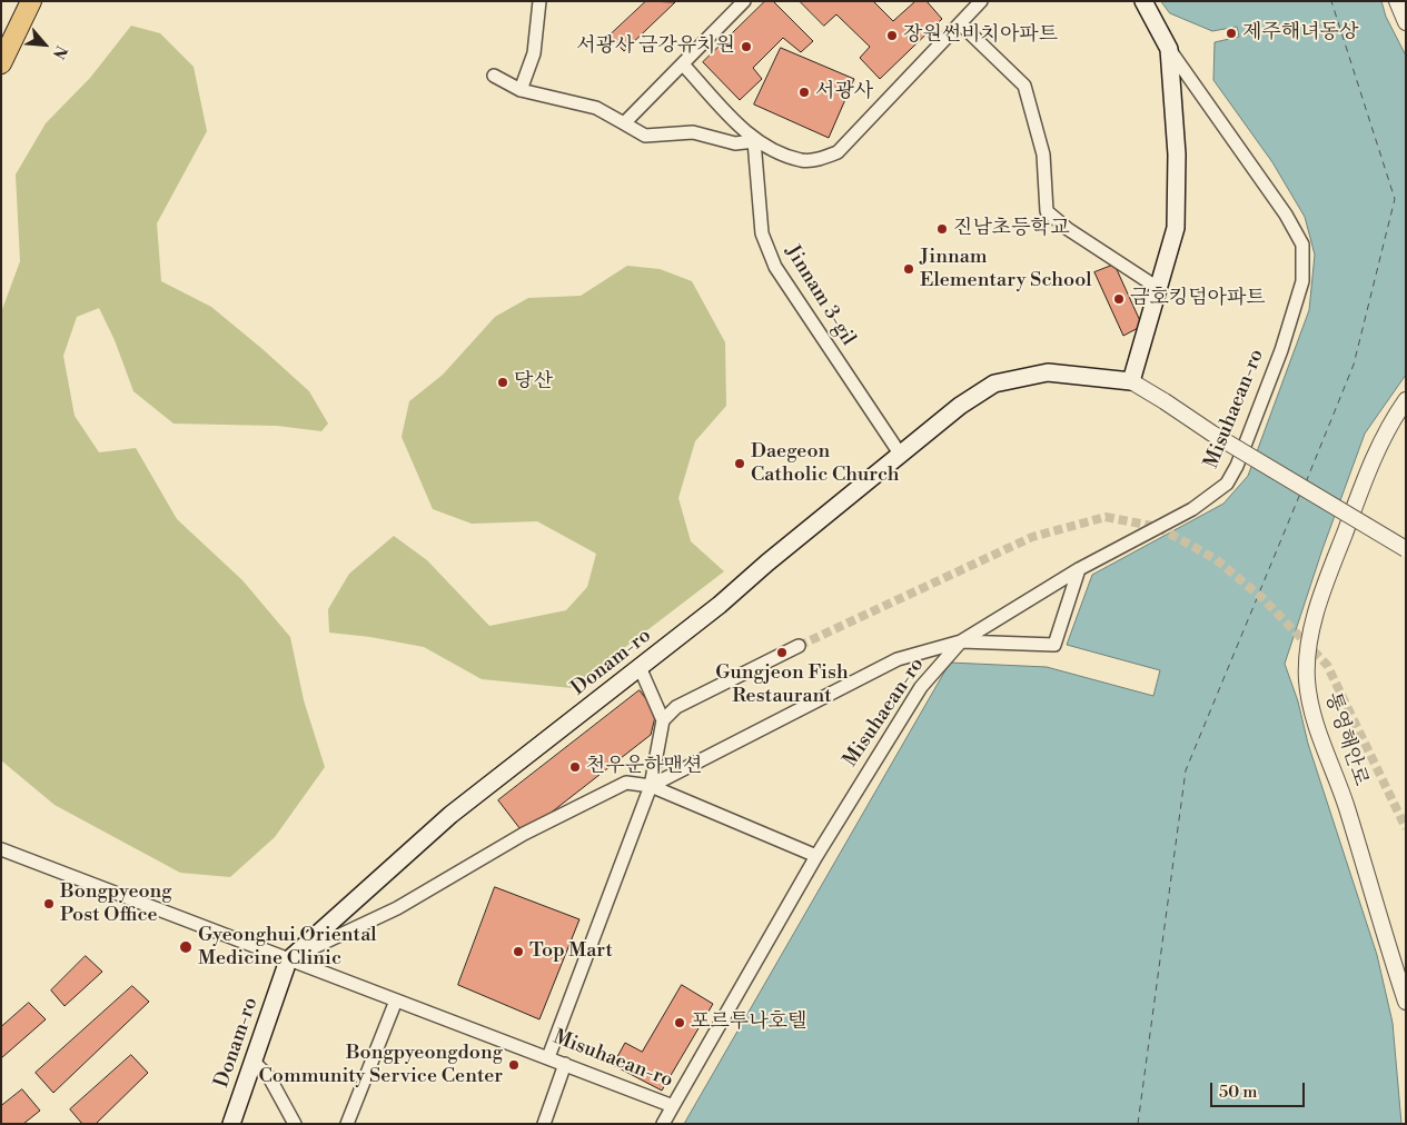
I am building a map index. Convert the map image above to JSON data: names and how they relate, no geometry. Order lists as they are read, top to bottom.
{
  "streets": {
    "main road": ["Misuhaean-ro", "Donam-ro"],
    "street": ["Jinnam 3-gil", "통영해안로"]
  },
  "crossings": [
    ["Jinnam 3-gil", "Donam-ro"],
    ["Misuhaean-ro", "Donam-ro"]
  ],
  "places": [
    "제주해녀동상",
    "장원썬비치아파트",
    "서광사 금강유치원",
    "서광사",
    "진남초등학교",
    "Jinnam Elementary School",
    "금호킹덤아파트",
    "당산",
    "Daegeon Catholic Church",
    "Gungjeon Fish Restaurant",
    "천우운하맨션",
    "Bongpyeong Post Office",
    "Gyeonghui Oriental Medicine Clinic",
    "Top Mart",
    "포르투나호텔",
    "Bongpyeongdong Community Service Center"
  ],
  "scale_bar": "50 m",
  "north": "bottom right"
}
